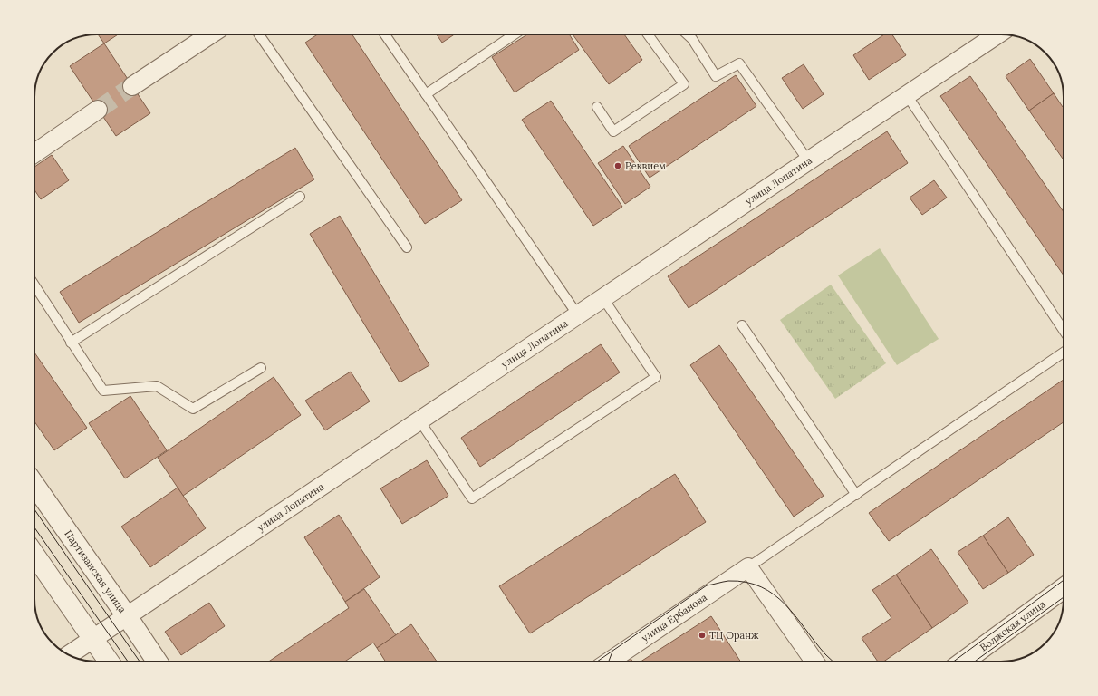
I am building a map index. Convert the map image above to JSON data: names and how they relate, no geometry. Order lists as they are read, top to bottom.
{
  "streets": {
    "street": [
      "улица Лопатина",
      "Партизанская улица",
      "улица Ербанова",
      "Волжская улица"
    ]
  },
  "crossings": [
    ["улица Лопатина", "Партизанская улица"]
  ],
  "places": ["Реквием", "ТЦ Оранж"]
}
